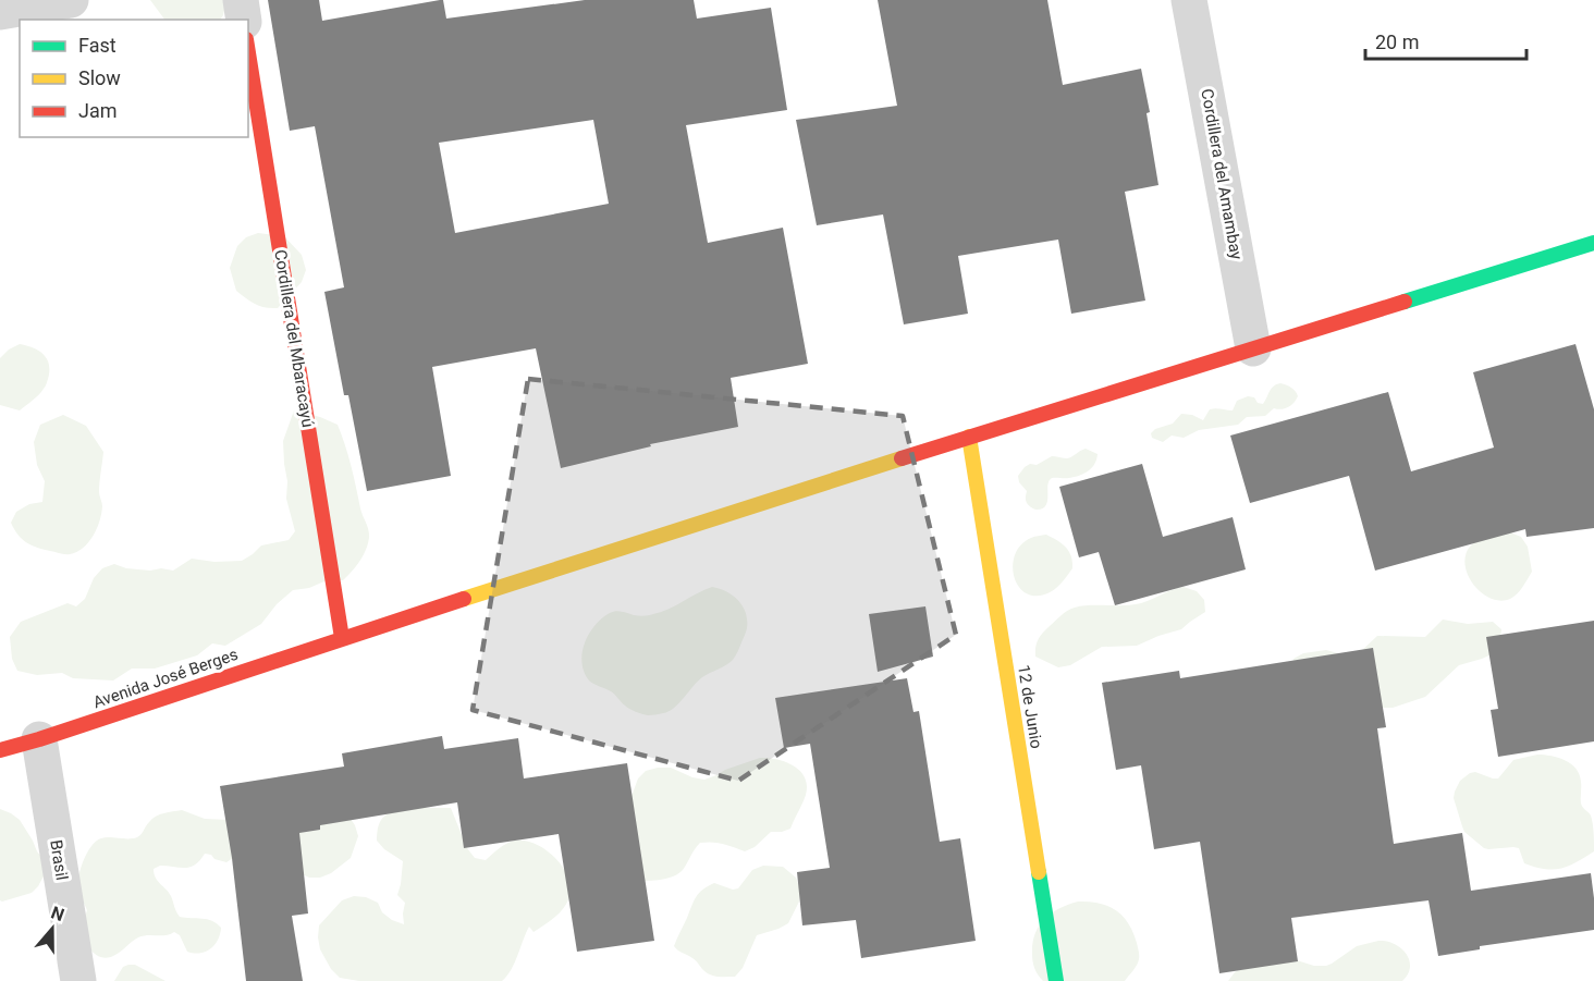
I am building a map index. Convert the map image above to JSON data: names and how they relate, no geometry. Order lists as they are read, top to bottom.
{
  "streets": {
    "main road": ["Cordillera del Mbaracayú", "Avenida José Berges", "12 de Junio"],
    "street": ["Cordillera del Amambay", "Brasil"]
  },
  "crossings": [
    ["Cordillera del Amambay", "Avenida José Berges"],
    ["Cordillera del Mbaracayú", "Avenida José Berges"],
    ["Avenida José Berges", "12 de Junio"],
    ["Avenida José Berges", "Brasil"]
  ],
  "legend": ["Fast", "Slow", "Jam"],
  "scale_bar": "20 m",
  "north": "top"
}
